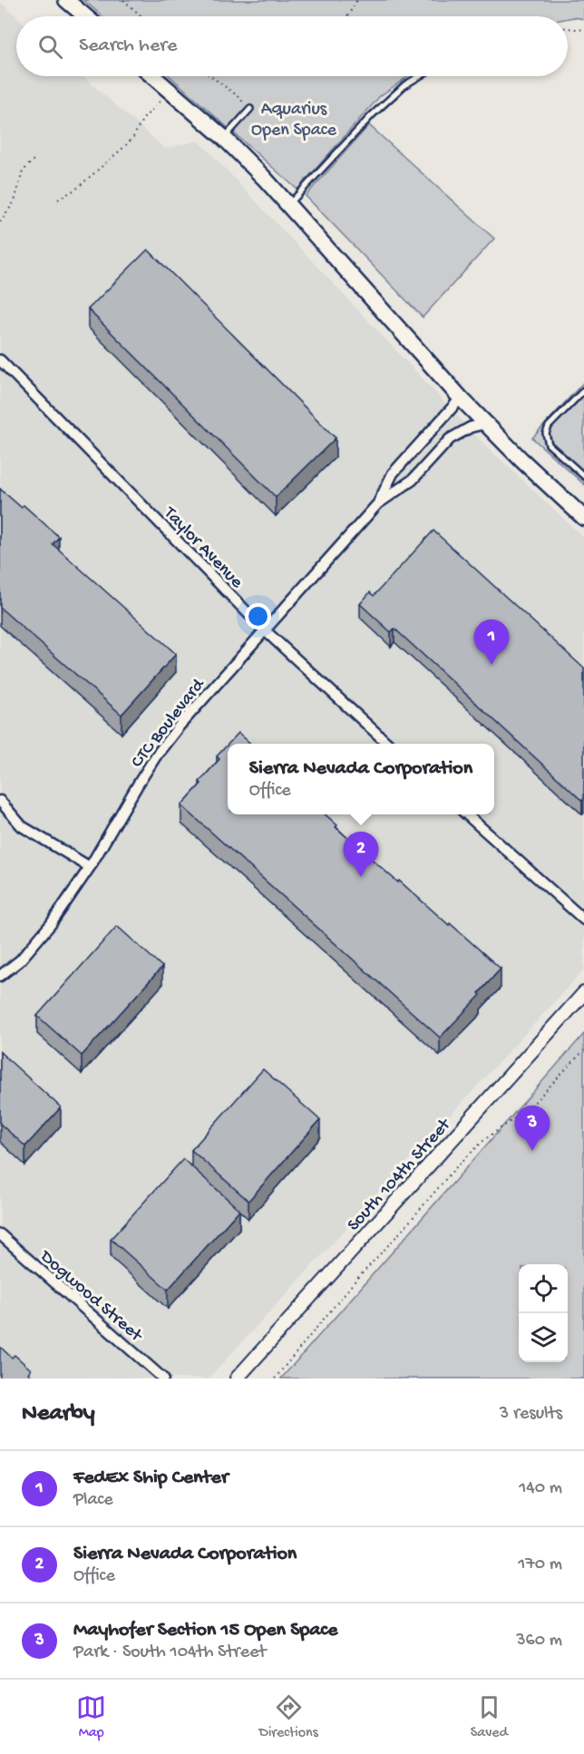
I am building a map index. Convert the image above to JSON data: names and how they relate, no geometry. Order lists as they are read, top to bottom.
{
  "streets": {
    "street": [
      "Taylor Avenue",
      "CTC Boulevard",
      "South 104th Street",
      "Dogwood Street"
    ]
  },
  "crossings": [
    ["Taylor Avenue", "CTC Boulevard"]
  ],
  "parks": ["Aquarius Open Space"],
  "page": {
    "search": "Search here",
    "pins": ["1", "2", "3"],
    "popup": ["Sierra Nevada Corporation", "Office"],
    "heading": ["Nearby", "3 results"],
    "list": [
      {
        "mark": "1",
        "name": "FedEx Ship Center",
        "note": "Place",
        "value": "140 m"
      },
      {
        "mark": "2",
        "name": "Sierra Nevada Corporation",
        "note": "Office",
        "value": "170 m"
      },
      {
        "mark": "3",
        "name": "Mayhofer Section 15 Open Space",
        "note": "Park · South 104th Street",
        "value": "360 m"
      }
    ],
    "nav": ["Map", "Directions", "Saved"]
  }
}
